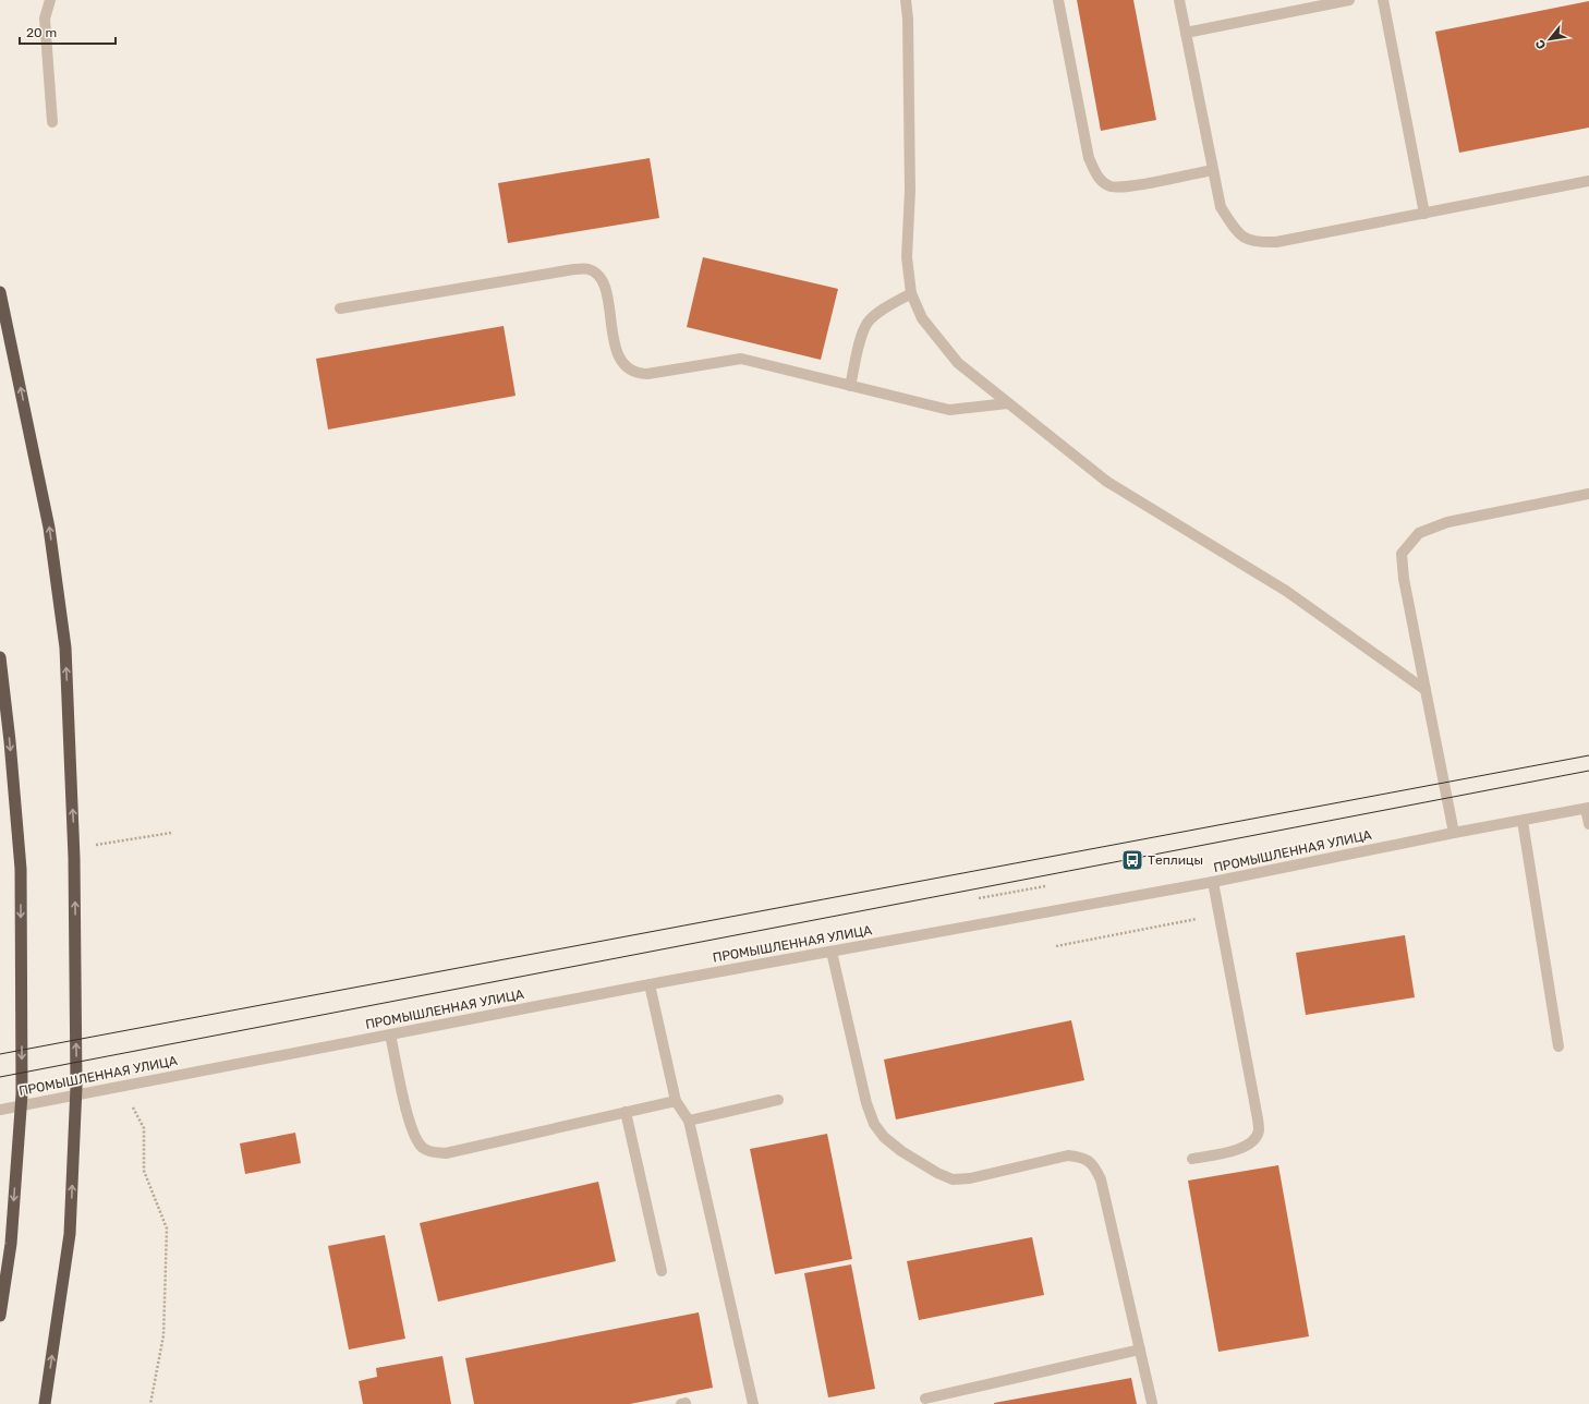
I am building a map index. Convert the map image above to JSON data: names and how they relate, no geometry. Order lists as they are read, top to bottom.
{
  "streets": {
    "street": ["ПРОМЫШЛЕННАЯ УЛИЦА"]
  },
  "places": {
    "bus stop": ["Теплицы"]
  },
  "scale_bar": "20 m",
  "north": "bottom left"
}
